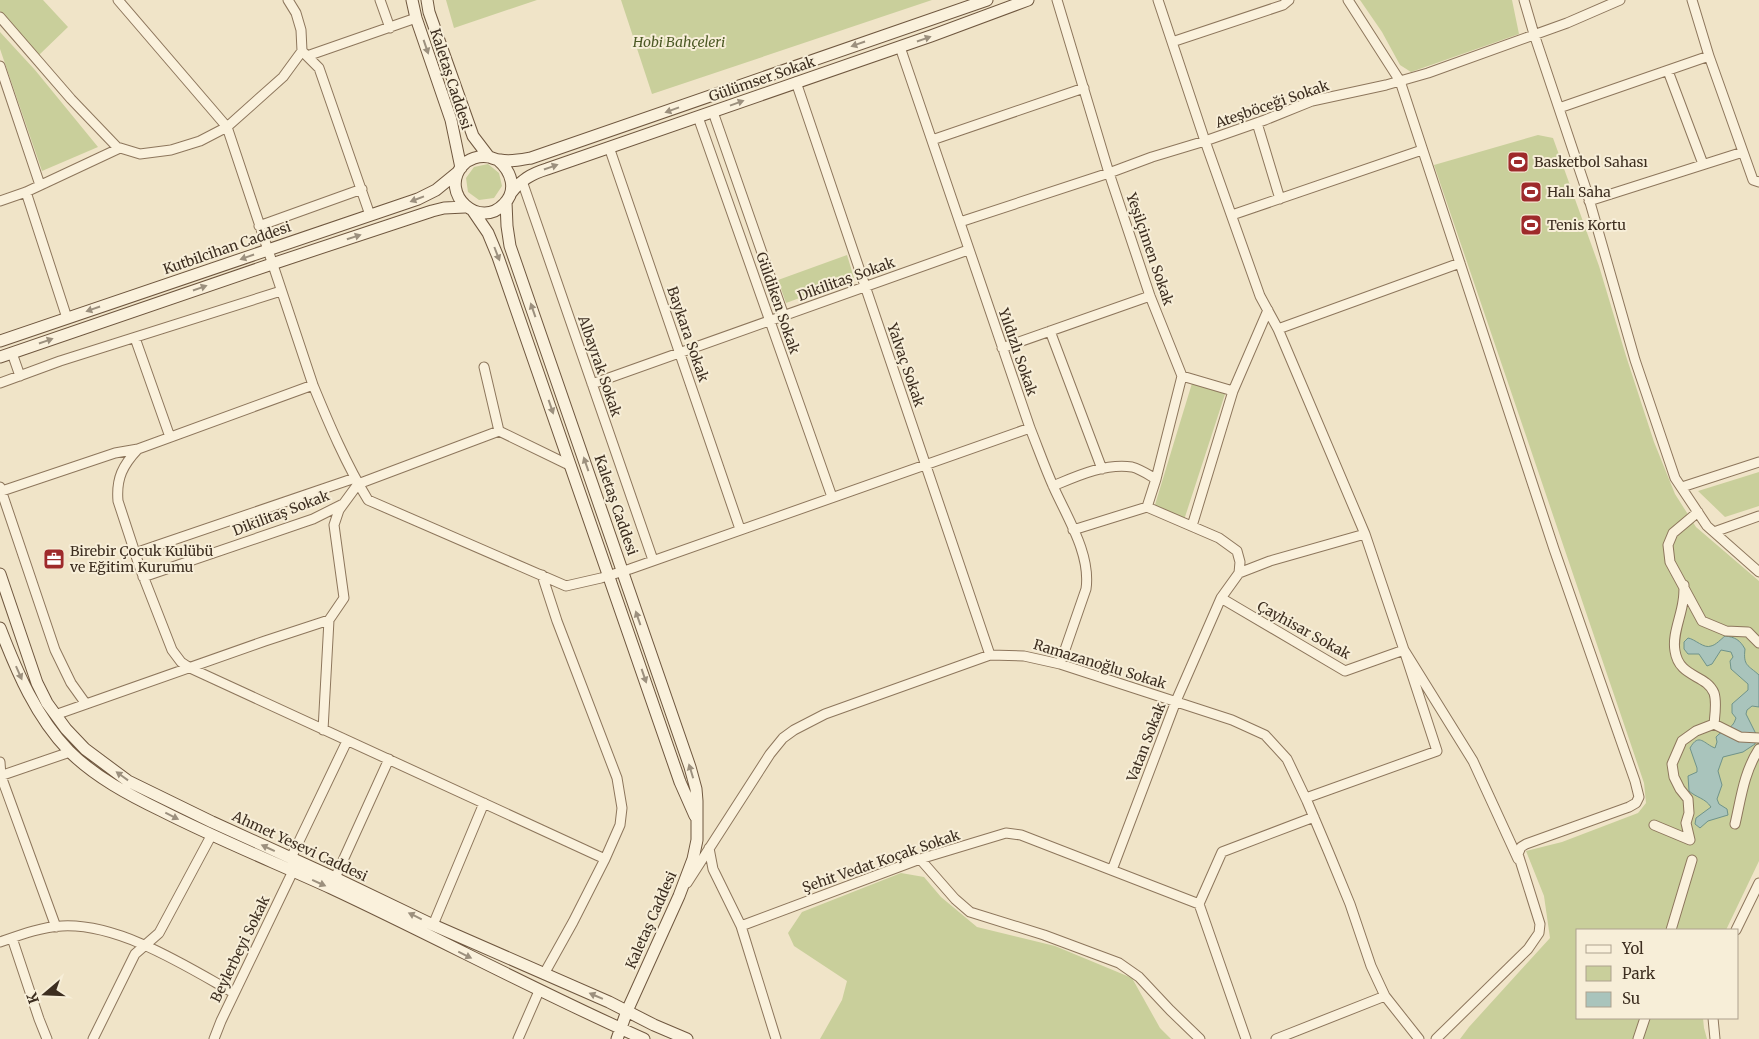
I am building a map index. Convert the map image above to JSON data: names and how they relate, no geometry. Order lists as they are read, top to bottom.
{
  "streets": {
    "street": [
      "Kaletaş Caddesi",
      "Gülümser Sokak",
      "Ateşböceği Sokak",
      "Kutbilcihan Caddesi",
      "Yeşilçimen Sokak",
      "Dikilitaş Sokak",
      "Güldiken Sokak",
      "Baykara Sokak",
      "Yıldızlı Sokak",
      "Yalvaç Sokak",
      "Albayrak Sokak",
      "Çayhisar Sokak",
      "Ramazanoğlu Sokak",
      "Vatan Sokak",
      "Ahmet Yesevi Caddesi",
      "Şehit Vedat Koçak Sokak",
      "Beylerbeyi Sokak"
    ]
  },
  "crossings": [
    ["Kaletaş Caddesi", "Gülümser Sokak"],
    ["Kaletaş Caddesi", "Kutbilcihan Caddesi"],
    ["Kaletaş Caddesi", "Ramazanoğlu Sokak"],
    ["Kaletaş Caddesi", "Ahmet Yesevi Caddesi"],
    ["Gülümser Sokak", "Kutbilcihan Caddesi"],
    ["Gülümser Sokak", "Güldiken Sokak"],
    ["Gülümser Sokak", "Baykara Sokak"],
    ["Gülümser Sokak", "Yıldızlı Sokak"],
    ["Gülümser Sokak", "Yalvaç Sokak"],
    ["Gülümser Sokak", "Albayrak Sokak"],
    ["Ateşböceği Sokak", "Yeşilçimen Sokak"],
    ["Ateşböceği Sokak", "Yıldızlı Sokak"],
    ["Dikilitaş Sokak", "Güldiken Sokak"],
    ["Dikilitaş Sokak", "Baykara Sokak"],
    ["Dikilitaş Sokak", "Yıldızlı Sokak"],
    ["Dikilitaş Sokak", "Yalvaç Sokak"],
    ["Dikilitaş Sokak", "Albayrak Sokak"],
    ["Yıldızlı Sokak", "Ramazanoğlu Sokak"],
    ["Yalvaç Sokak", "Ramazanoğlu Sokak"],
    ["Çayhisar Sokak", "Vatan Sokak"],
    ["Ramazanoğlu Sokak", "Vatan Sokak"],
    ["Vatan Sokak", "Şehit Vedat Koçak Sokak"],
    ["Ahmet Yesevi Caddesi", "Beylerbeyi Sokak"]
  ],
  "parks": ["Hobi Bahçeleri"],
  "places": {
    "sports": ["Basketbol Sahası", "Halı Saha", "Tenis Kortu"],
    "office": ["Birebir Çocuk Kulübü ve Eğitim Kurumu"]
  },
  "legend": ["Yol", "Park", "Su"],
  "north": "left"
}
